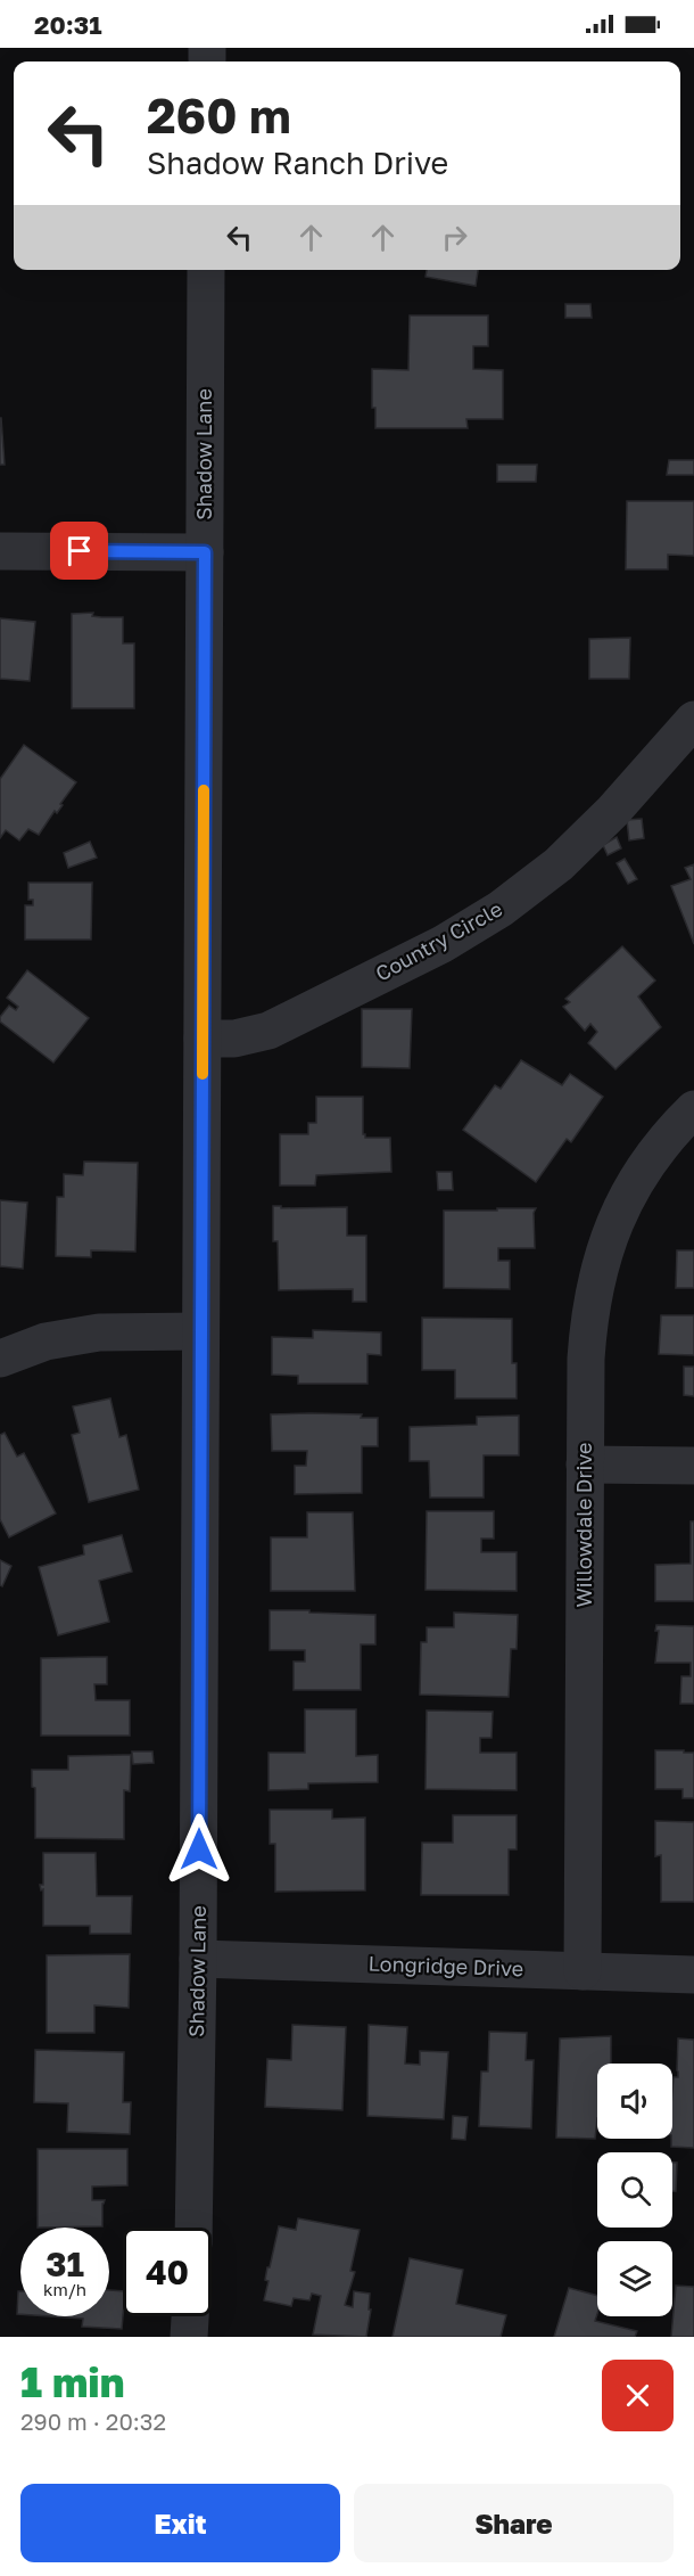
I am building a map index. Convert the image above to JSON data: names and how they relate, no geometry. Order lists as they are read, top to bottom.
{
  "streets": {
    "street": [
      "Shadow Lane",
      "Country Circle",
      "Willowdale Drive",
      "Longridge Drive"
    ]
  },
  "crossings": [
    ["Shadow Lane", "Country Circle"],
    ["Shadow Lane", "Longridge Drive"],
    ["Willowdale Drive", "Longridge Drive"]
  ],
  "page": {
    "status": "20:31",
    "turn": ["260 m", "Shadow Ranch Drive"],
    "speed": "31 km/h",
    "limit": "40",
    "heading": ["1 min", "290 m · 20:32"],
    "buttons": ["Exit", "Share"]
  }
}
